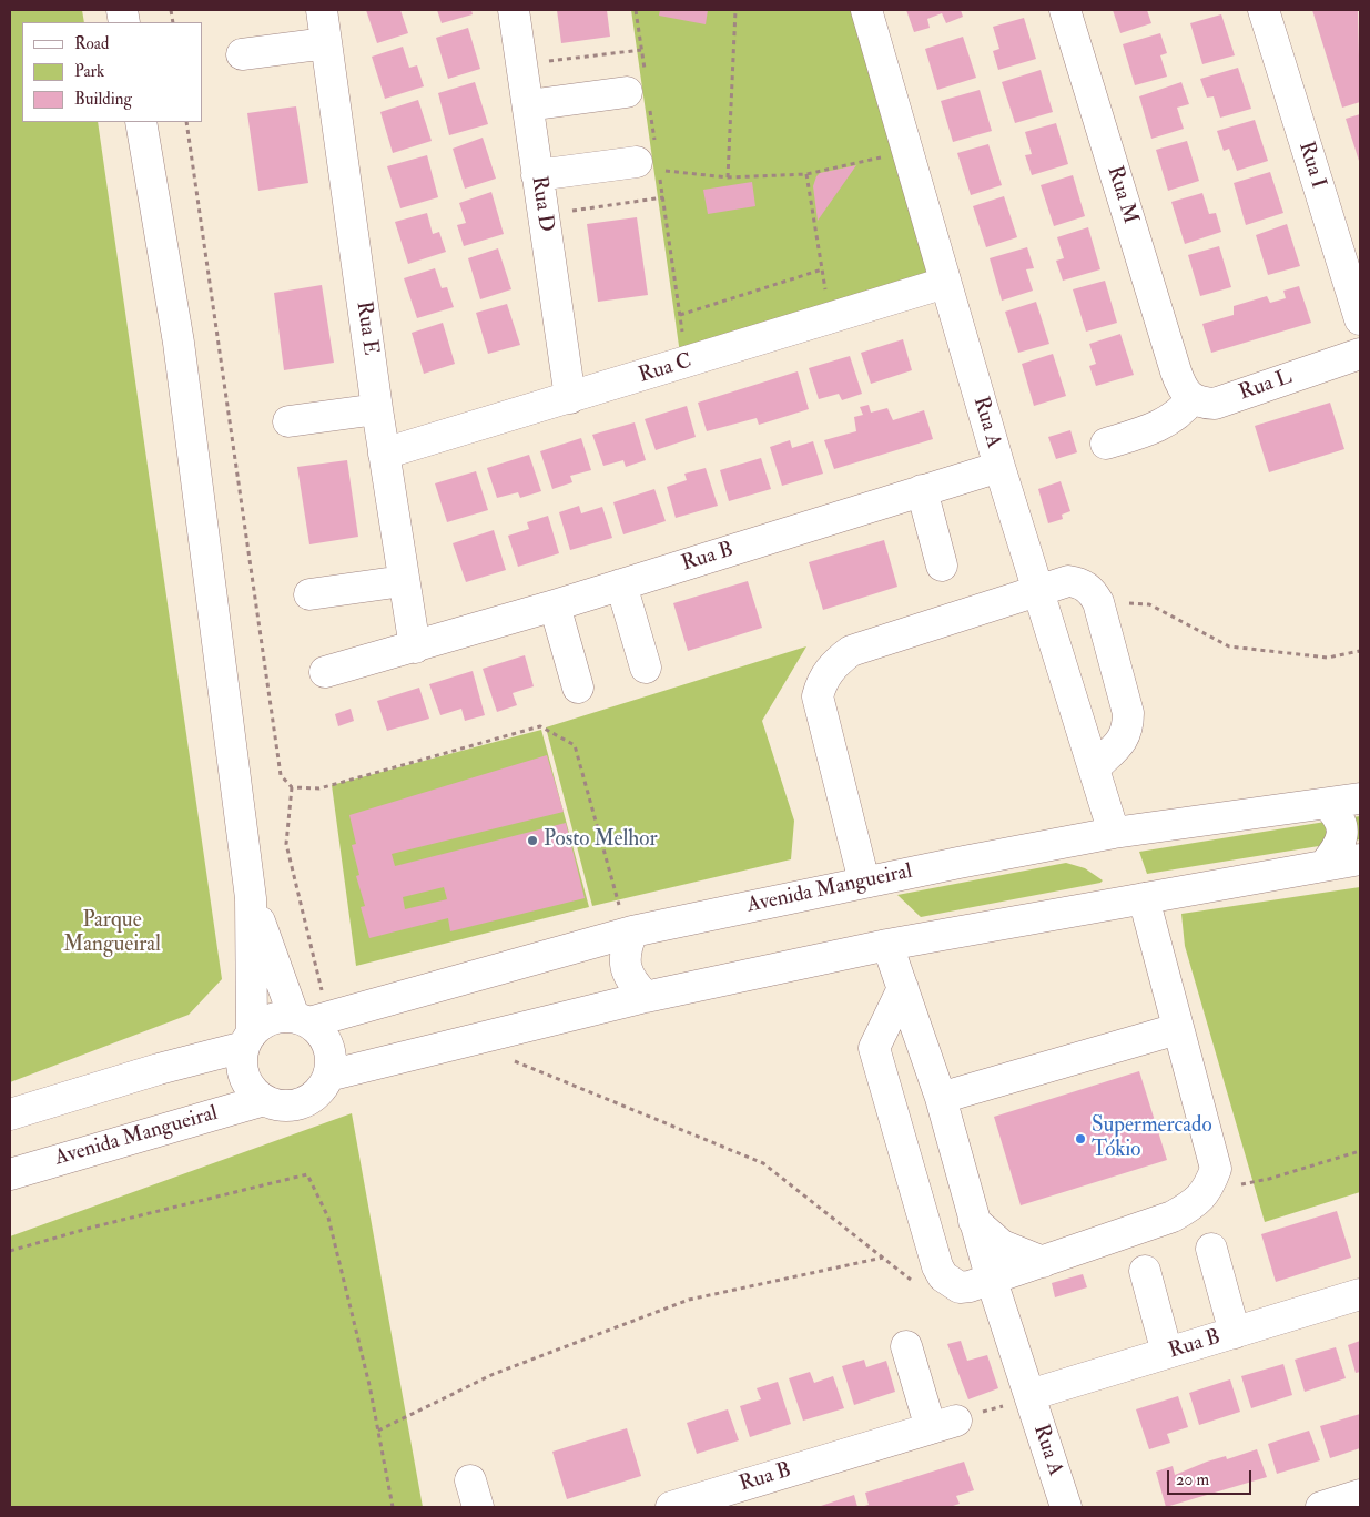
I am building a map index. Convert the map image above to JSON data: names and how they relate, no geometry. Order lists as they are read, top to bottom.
{
  "streets": {
    "street": [
      "Rua I",
      "Rua M",
      "Rua D",
      "Rua E",
      "Rua C",
      "Rua L",
      "Rua A",
      "Rua B",
      "Avenida Mangueiral"
    ]
  },
  "crossings": [
    ["Rua M", "Rua L"],
    ["Rua D", "Rua C"],
    ["Rua E", "Rua C"],
    ["Rua E", "Rua B"],
    ["Rua C", "Rua A"],
    ["Rua A", "Rua B"],
    ["Rua A", "Avenida Mangueiral"]
  ],
  "parks": ["Parque Mangueiral"],
  "places": ["Posto Melhor", "Supermercado Tókio"],
  "legend": ["Road", "Park", "Building"],
  "scale_bar": "20 m"
}
